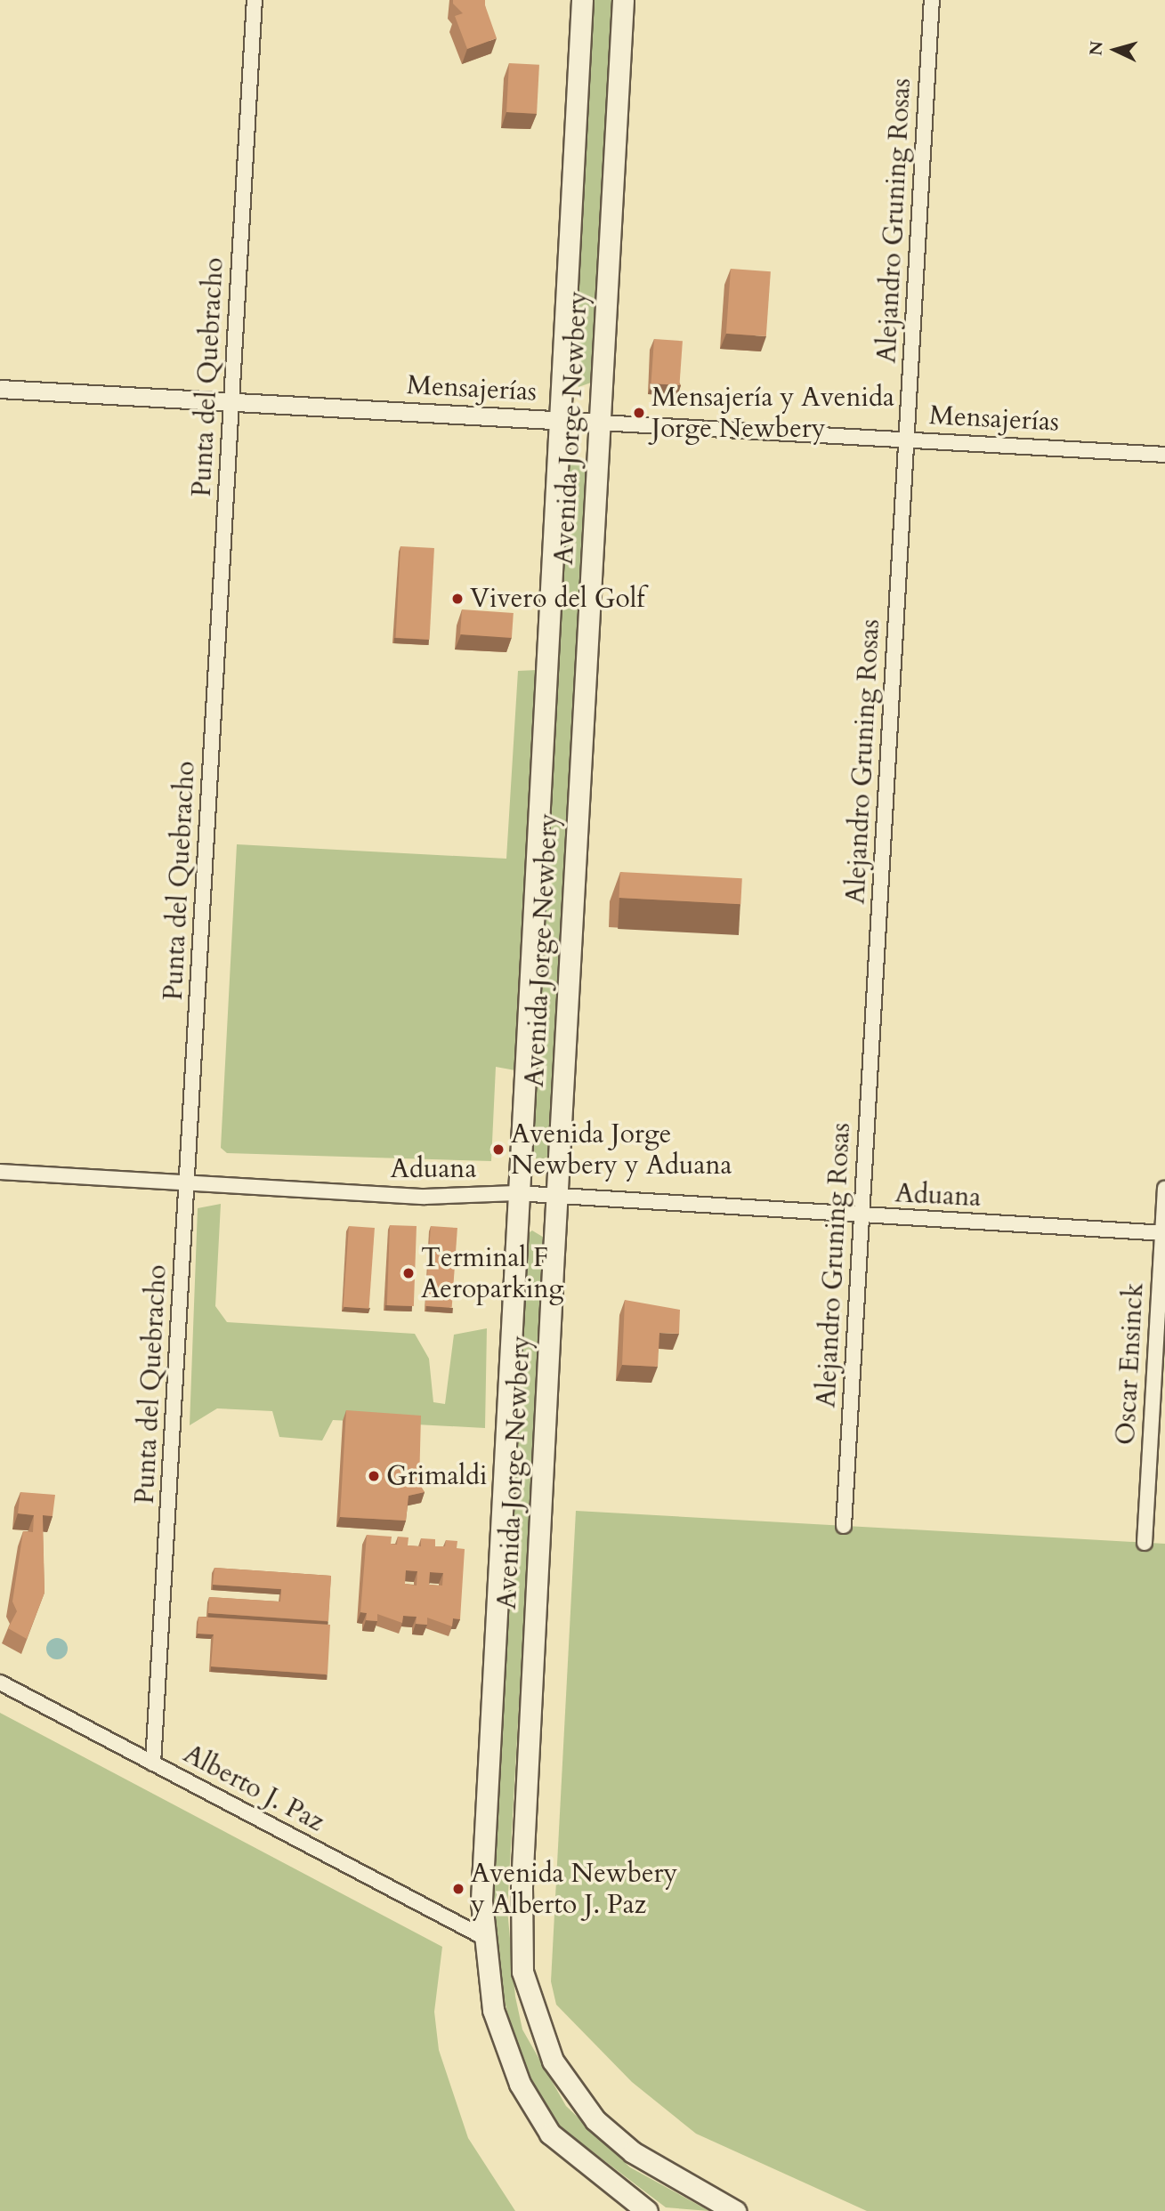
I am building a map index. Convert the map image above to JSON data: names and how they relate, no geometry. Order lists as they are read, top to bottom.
{
  "streets": {
    "main road": ["Avenida Jorge Newbery"],
    "street": [
      "Alejandro Gruning Rosas",
      "Punta del Quebracho",
      "Mensajerías",
      "Aduana",
      "Oscar Ensinck",
      "Alberto J. Paz"
    ]
  },
  "crossings": [
    ["Alejandro Gruning Rosas", "Mensajerías"],
    ["Alejandro Gruning Rosas", "Aduana"],
    ["Punta del Quebracho", "Mensajerías"],
    ["Punta del Quebracho", "Aduana"],
    ["Punta del Quebracho", "Alberto J. Paz"],
    ["Mensajerías", "Avenida Jorge Newbery"],
    ["Avenida Jorge Newbery", "Aduana"],
    ["Avenida Jorge Newbery", "Alberto J. Paz"],
    ["Aduana", "Oscar Ensinck"]
  ],
  "places": [
    "Mensajería y Avenida Jorge Newbery",
    "Vivero del Golf",
    "Avenida Jorge Newbery y Aduana",
    "Terminal F Aeroparking",
    "Grimaldi",
    "Avenida Newbery y Alberto J. Paz"
  ],
  "north": "left"
}
